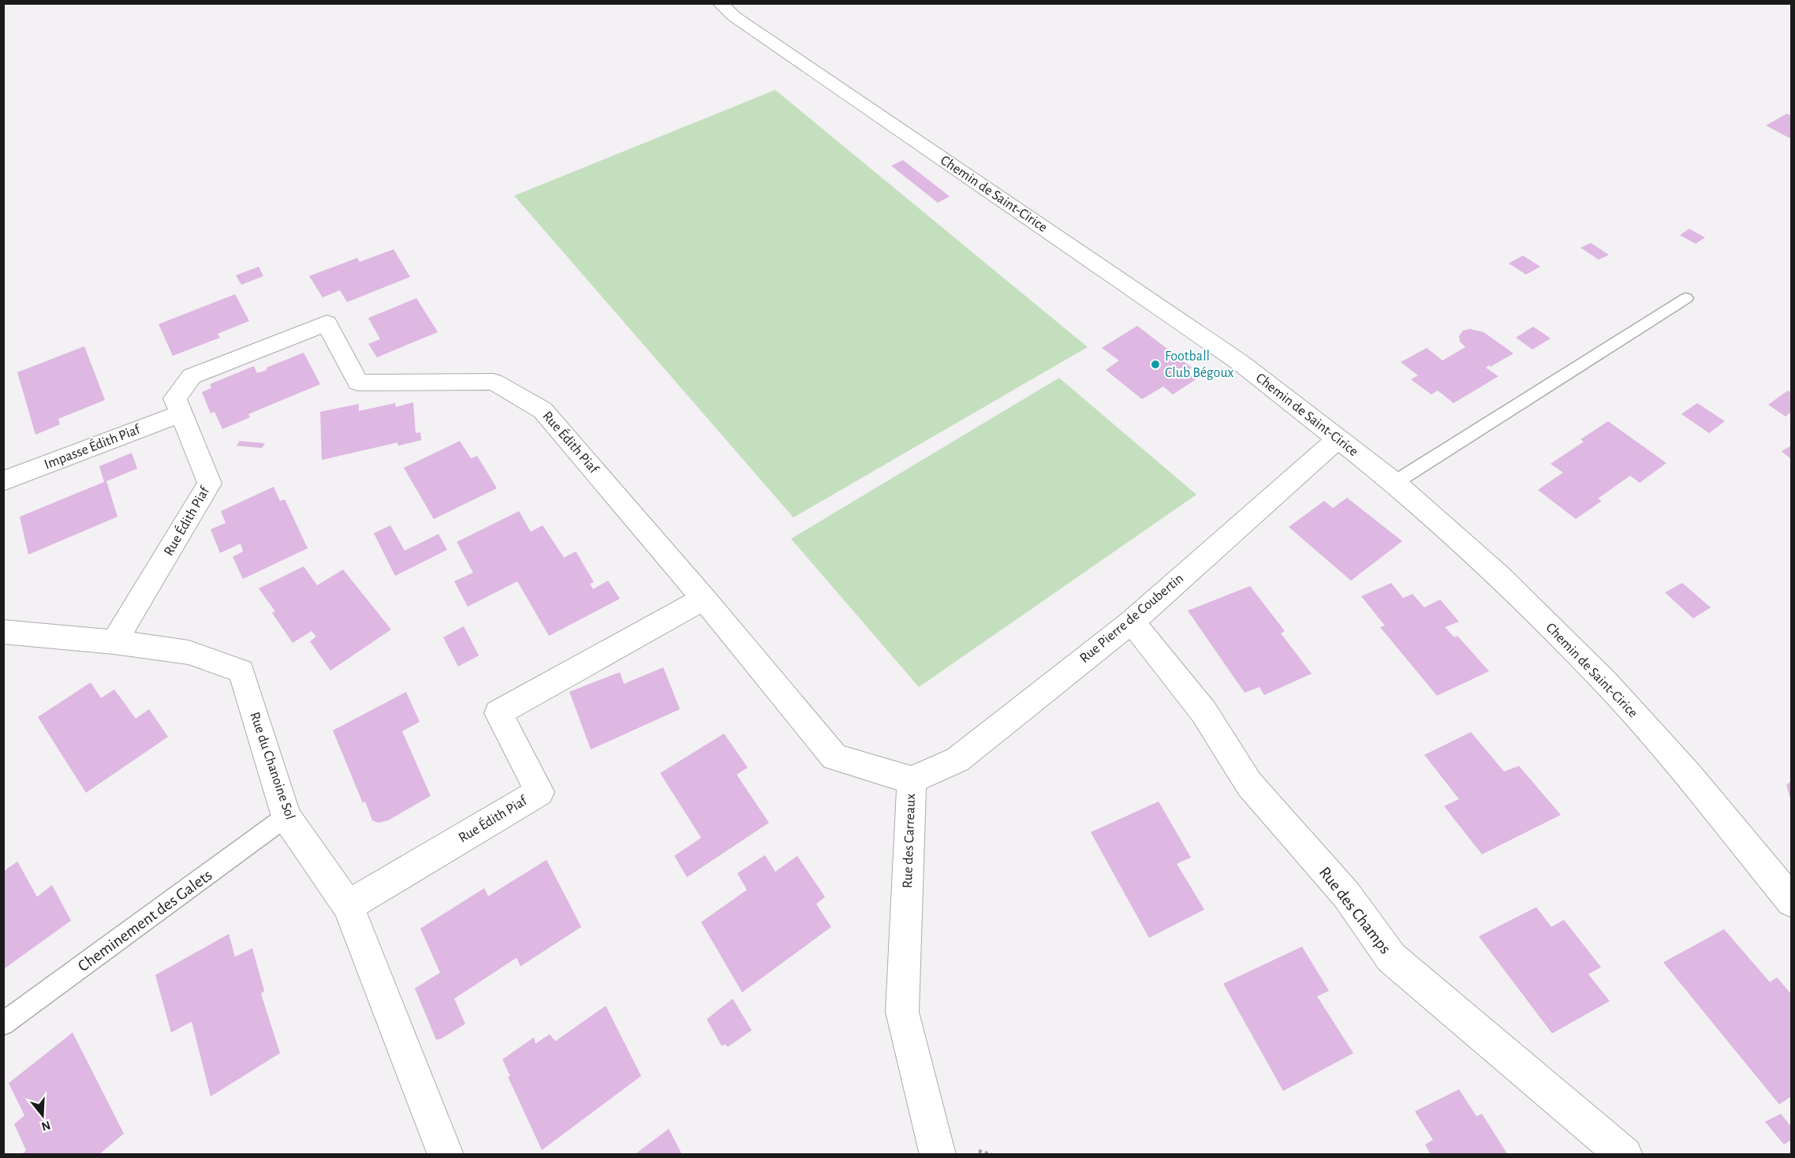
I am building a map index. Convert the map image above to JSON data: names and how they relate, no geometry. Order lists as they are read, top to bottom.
{
  "streets": {
    "street": [
      "Chemin de Saint-Cirice",
      "Rue Édith Piaf",
      "Impasse Édith Piaf",
      "Rue Pierre de Coubertin",
      "Rue du Chanoine Sol",
      "Rue des Carreaux",
      "Rue des Champs"
    ],
    "lane": ["Cheminement des Galets"]
  },
  "crossings": [
    ["Chemin de Saint-Cirice", "Rue Pierre de Coubertin"],
    ["Rue Édith Piaf", "Impasse Édith Piaf"],
    ["Rue Édith Piaf", "Rue du Chanoine Sol"],
    ["Rue Édith Piaf", "Rue des Carreaux"],
    ["Rue Pierre de Coubertin", "Rue des Carreaux"],
    ["Rue Pierre de Coubertin", "Rue des Champs"],
    ["Rue du Chanoine Sol", "Cheminement des Galets"]
  ],
  "places": ["Football Club Bégoux"],
  "north": "bottom"
}
